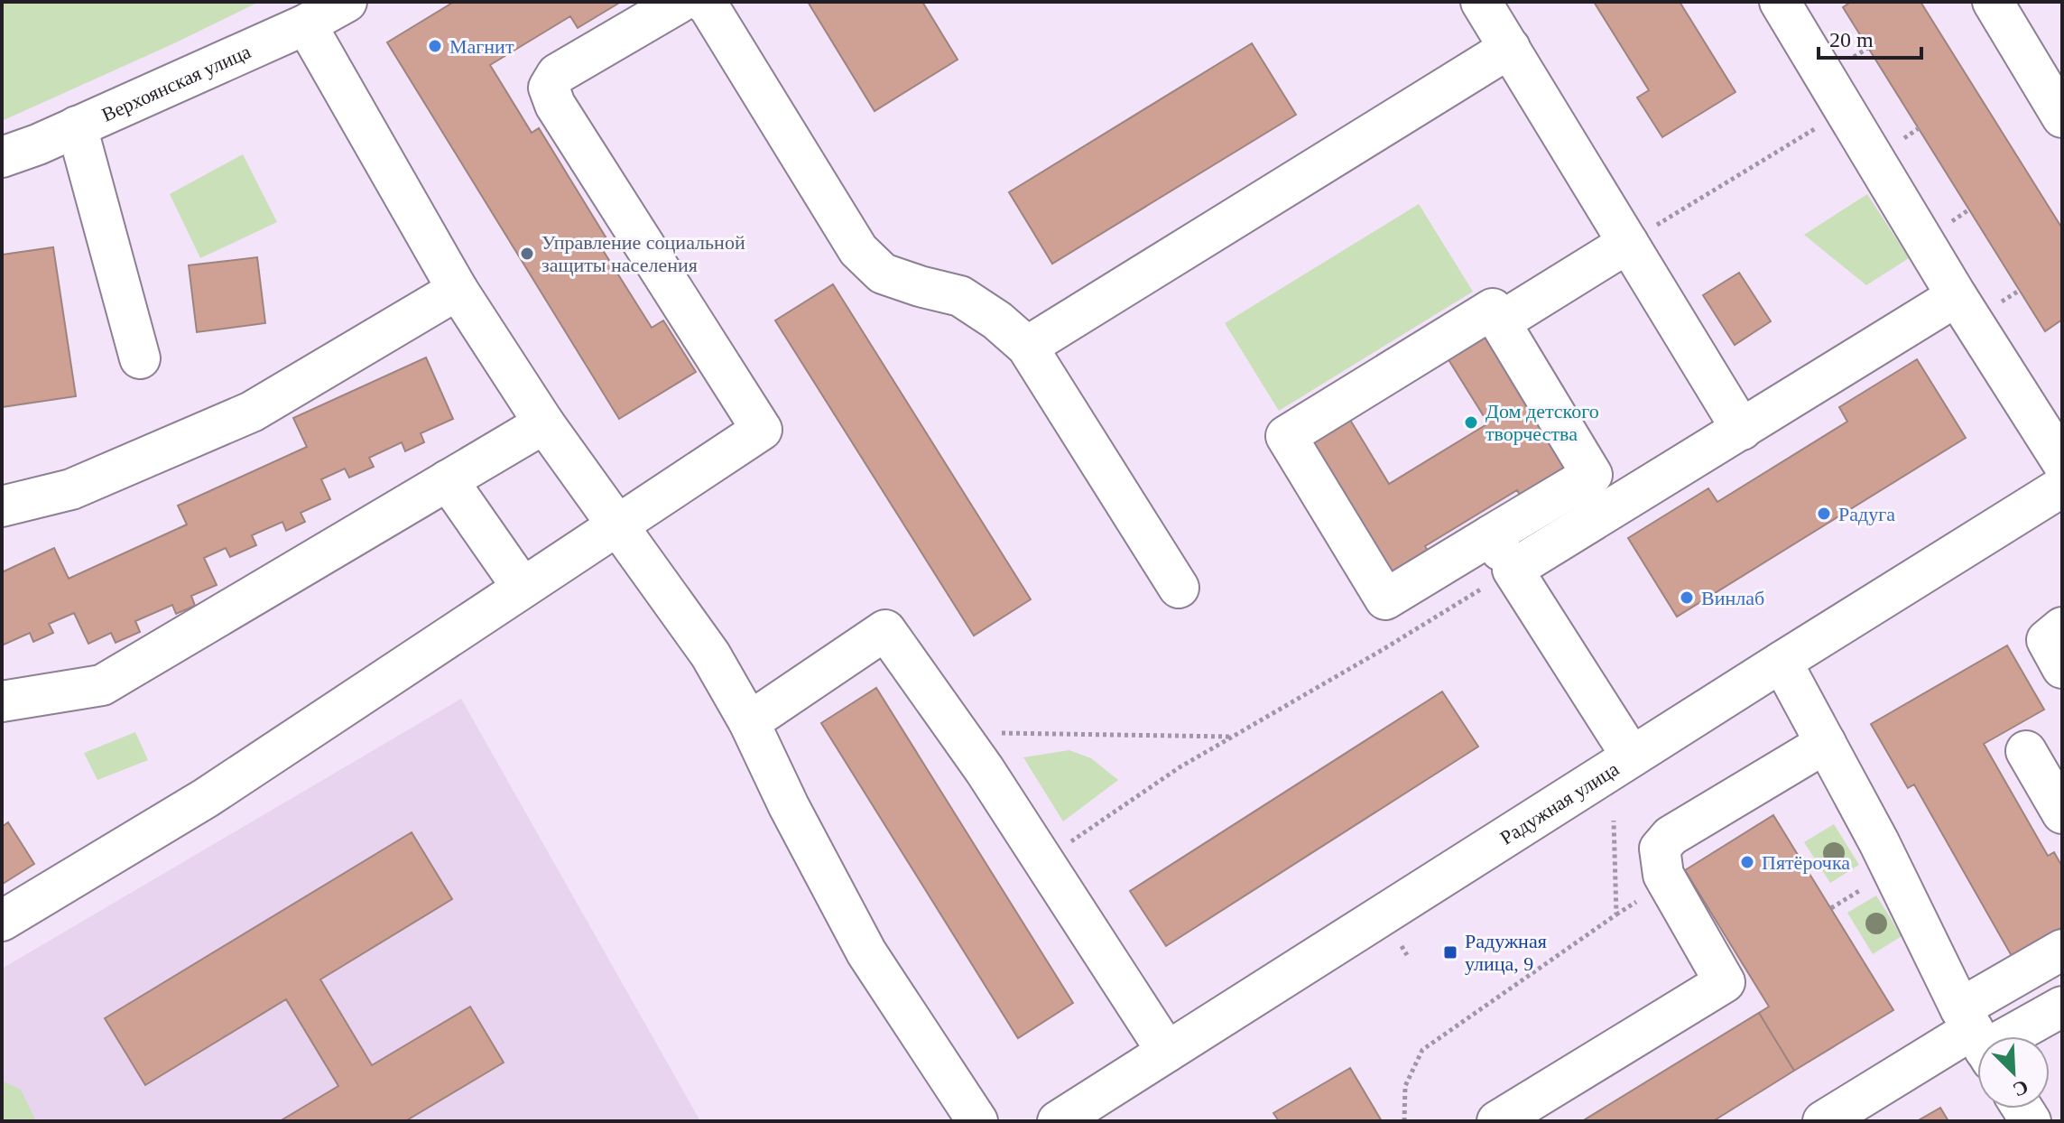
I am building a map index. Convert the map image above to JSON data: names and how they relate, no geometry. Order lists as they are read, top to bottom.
{
  "streets": {
    "street": ["Верхоянская улица", "Радужная улица"]
  },
  "places": {
    "other": [
      "Магнит",
      "Управление социальной защиты населения",
      "Дом детского творчества",
      "Радуга",
      "Винлаб",
      "Пятёрочка"
    ],
    "transit": ["Радужная улица, 9"]
  },
  "scale_bar": "20 m",
  "north": "bottom right"
}
